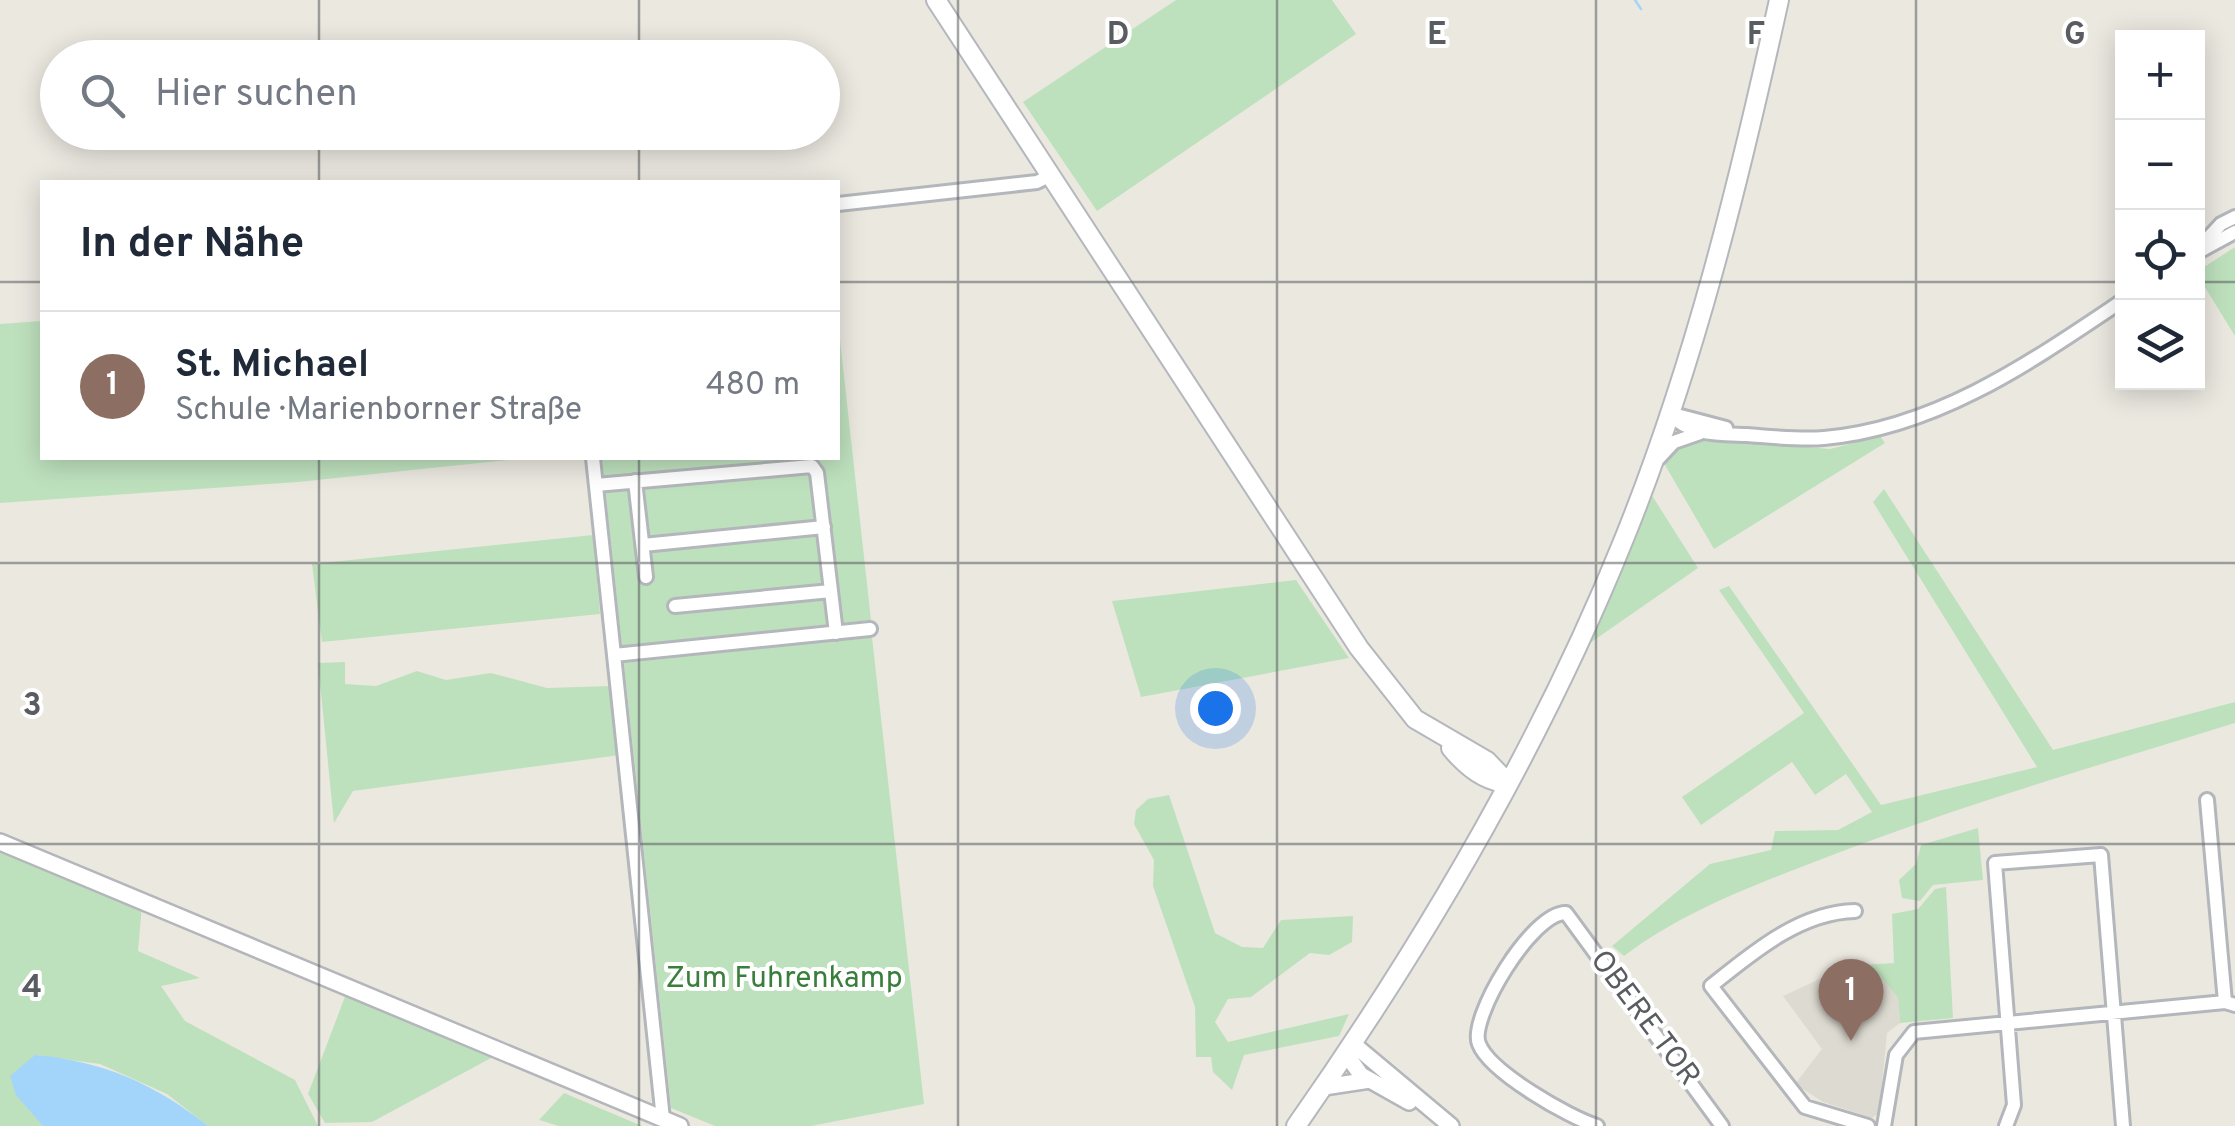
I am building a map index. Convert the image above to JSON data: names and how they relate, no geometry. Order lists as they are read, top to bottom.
{
  "streets": {
    "street": ["OBERE TOR"]
  },
  "parks": ["Zum Fuhrenkamp"],
  "page": {
    "map_buttons": ["+", "−"],
    "search": "Hier suchen",
    "heading": "In der Nähe",
    "list": [
      {
        "mark": "1",
        "name": "St. Michael",
        "note": "Schule · Marienborner Straße",
        "value": "480 m"
      }
    ],
    "pins": "1"
  },
  "grid": {
    "columns": [
      "D",
      "E",
      "F",
      "G"
    ],
    "rows": ["3", "4"]
  }
}
